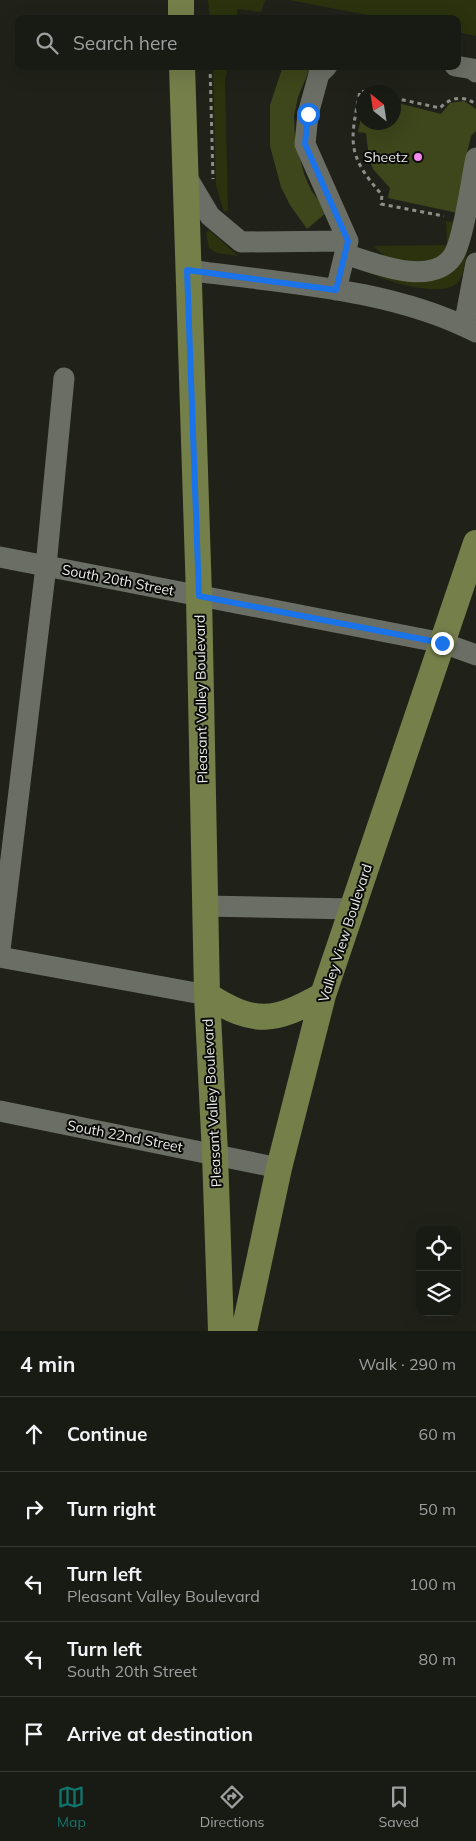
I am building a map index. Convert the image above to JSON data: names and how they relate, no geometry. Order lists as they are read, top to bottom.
{
  "streets": {
    "main road": ["Pleasant Valley Boulevard", "Valley View Boulevard"],
    "street": ["South 20th Street", "South 22nd Street"]
  },
  "crossings": [
    ["South 20th Street", "Pleasant Valley Boulevard"],
    ["South 20th Street", "Valley View Boulevard"],
    ["Pleasant Valley Boulevard", "South 22nd Street"],
    ["Valley View Boulevard", "South 22nd Street"]
  ],
  "places": ["Sheetz"],
  "north": "top left",
  "page": {
    "search": "Search here",
    "heading": ["4 min", "Walk · 290 m"],
    "list": [
      ["Continue", "60 m"],
      ["Turn right", "50 m"],
      ["Turn left", "Pleasant Valley Boulevard", "100 m"],
      ["Turn left", "South 20th Street", "80 m"],
      "Arrive at destination"
    ],
    "nav": ["Map", "Directions", "Saved"]
  }
}
